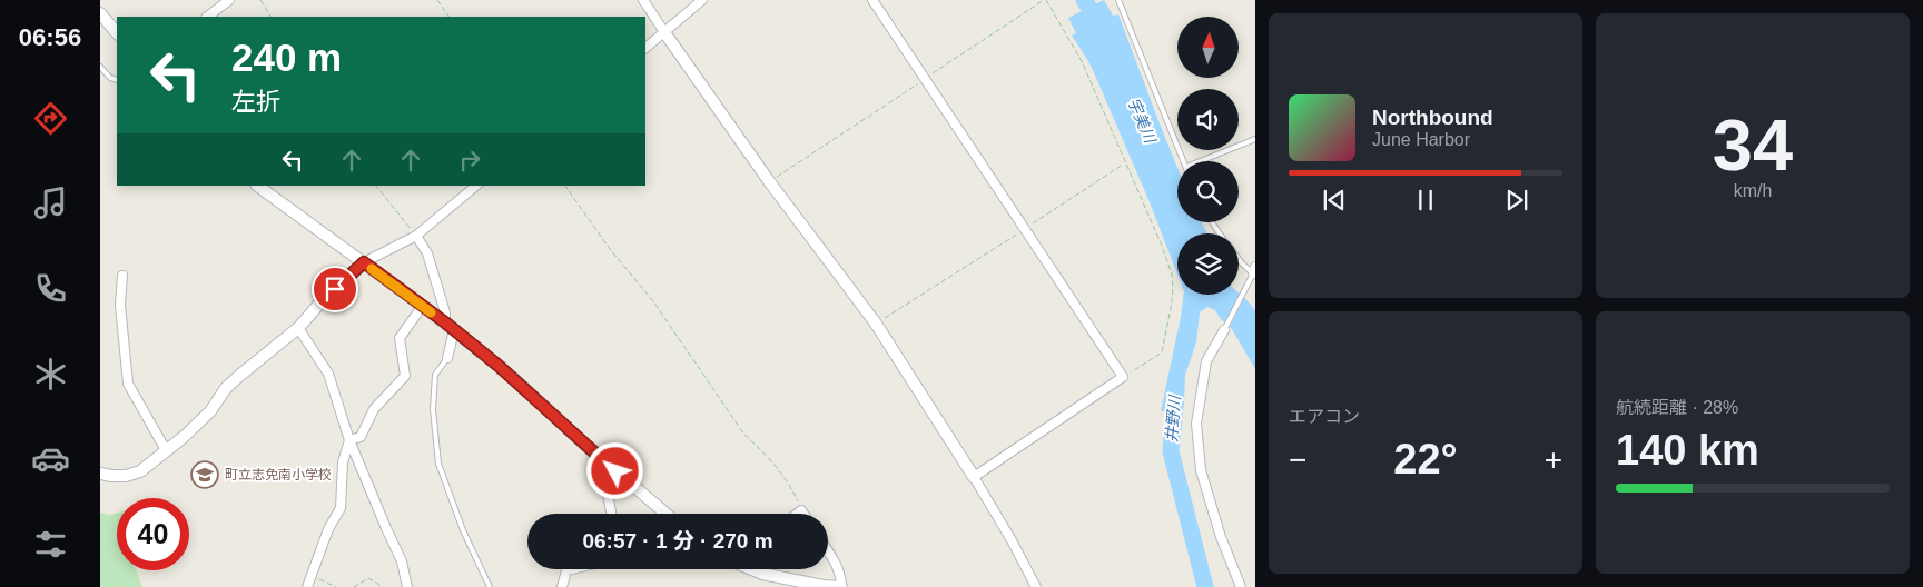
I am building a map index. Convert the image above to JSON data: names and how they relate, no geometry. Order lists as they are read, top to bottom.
{
  "water": ["宇美川", "井野川"],
  "places": {
    "school or university": ["町立志免南小学校"]
  },
  "north": "top",
  "page": {
    "tabs": "06:56",
    "tile": [
      ["34", "km/h"],
      "エアコン",
      ["航続距離 · 28%", "140 km"]
    ],
    "turn": ["240 m", "左折"],
    "song": ["Northbound", "June Harbor"],
    "heat": ["−", "22°", "+"],
    "limit": "40",
    "trip": "06:57 · 1 分 · 270 m"
  }
}
